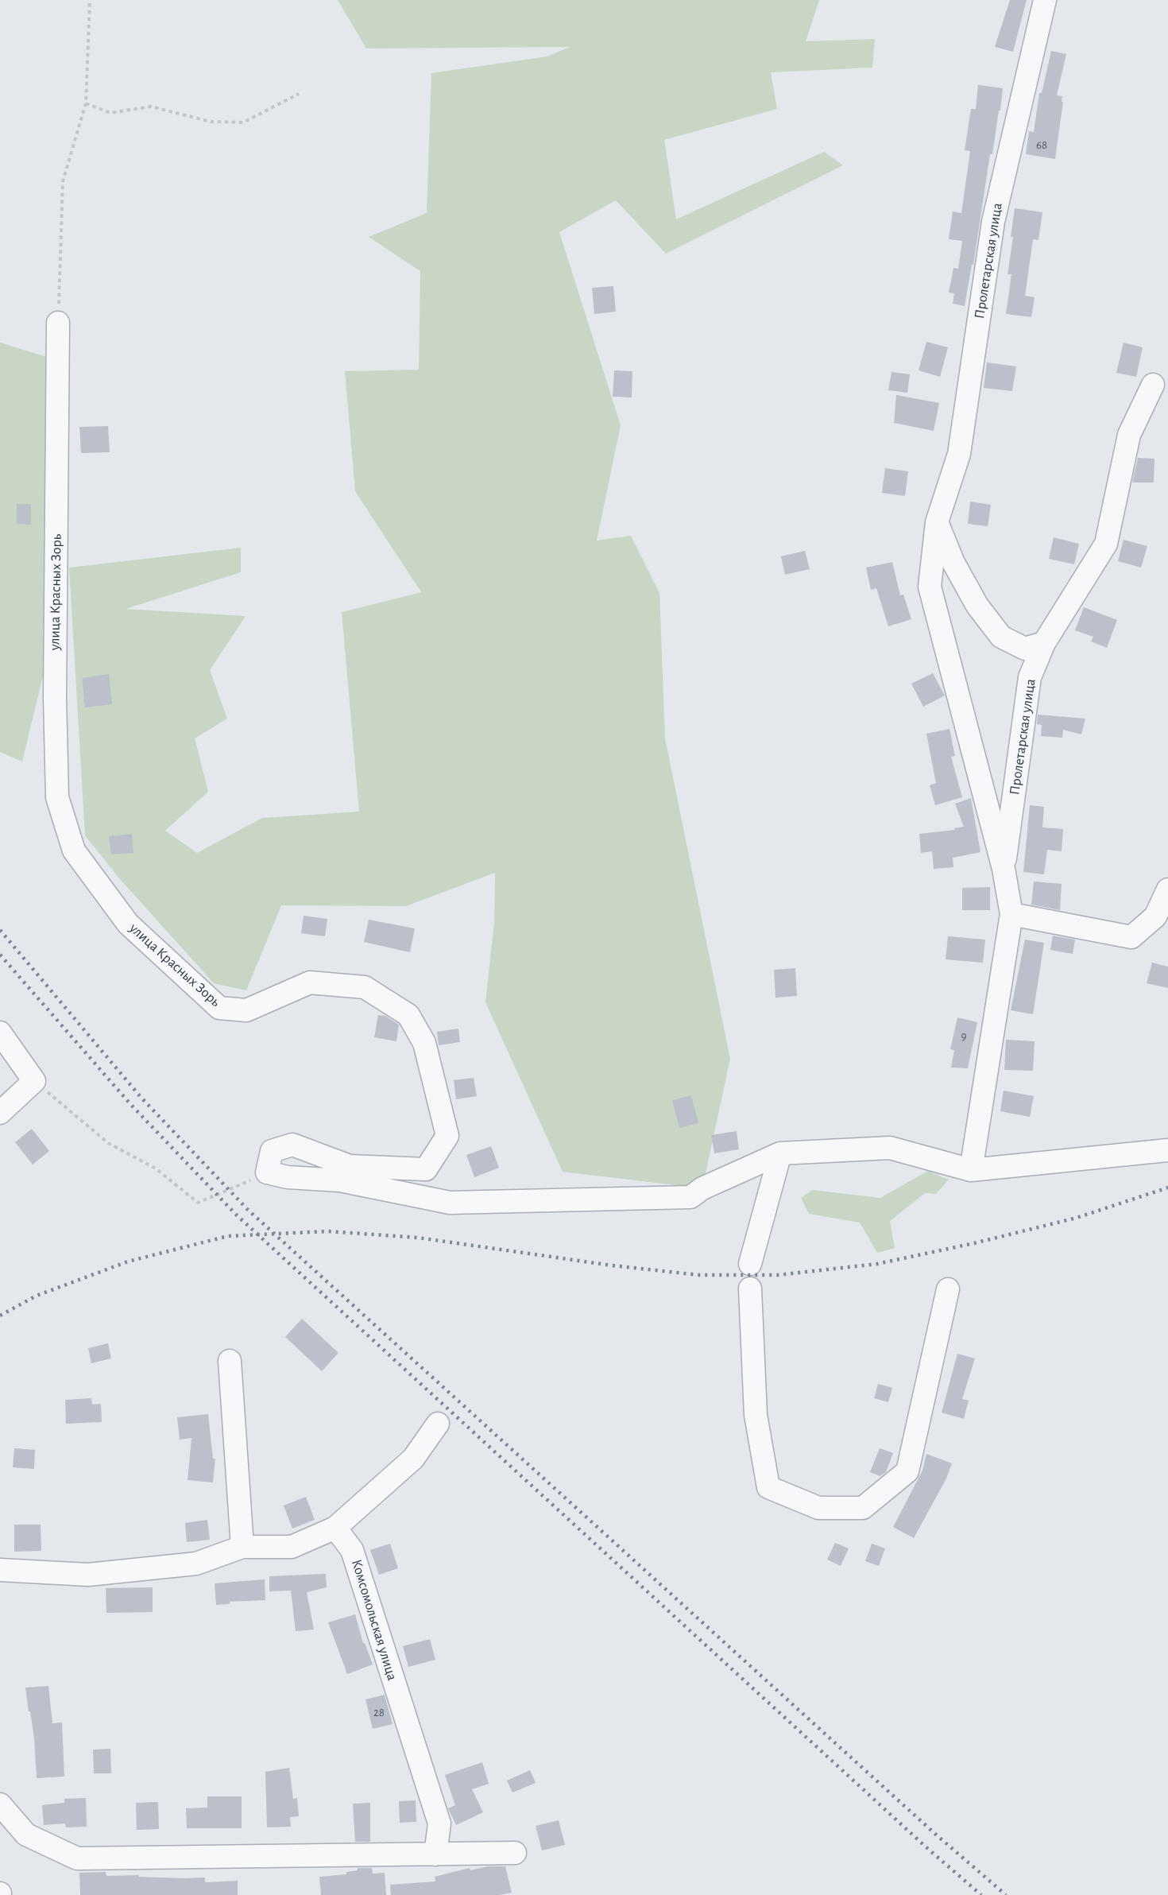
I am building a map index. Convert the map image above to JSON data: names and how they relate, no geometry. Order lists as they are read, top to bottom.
{
  "streets": {
    "street": ["Пролетарская улица", "улица Красных Зорь", "Комсомольская улица"]
  },
  "house_numbers": ["68", "9", "28"]
}
